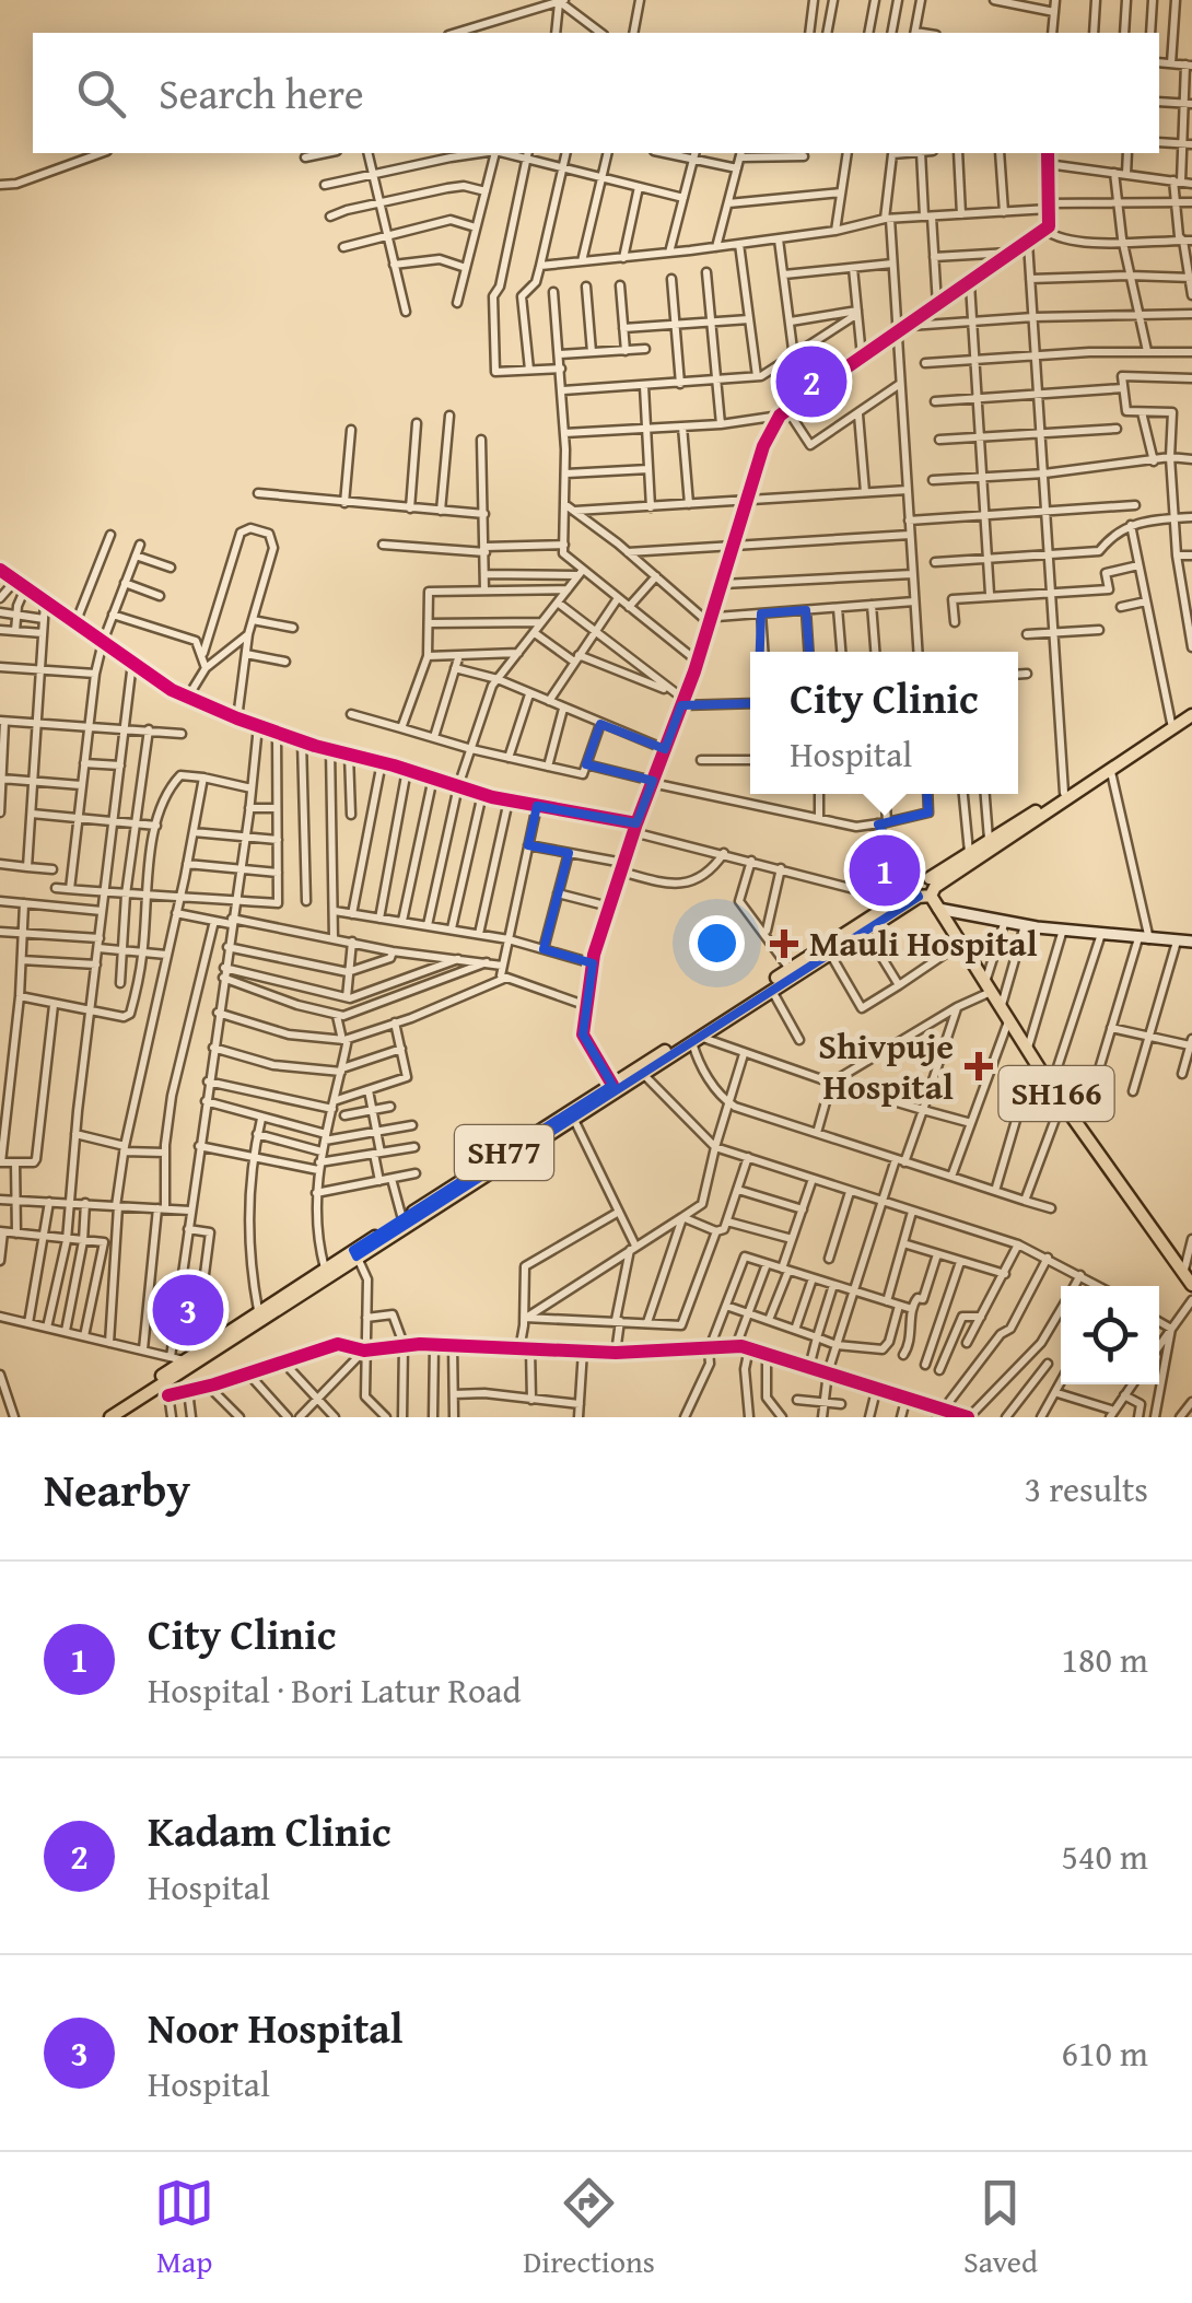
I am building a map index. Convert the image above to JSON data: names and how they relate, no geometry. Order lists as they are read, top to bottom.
{
  "streets": {
    "main road": ["SH166", "SH77"]
  },
  "crossings": [
    ["SH166", "SH77"]
  ],
  "places": {
    "health": ["Mauli Hospital", "Shivpuje Hospital"]
  },
  "page": {
    "search": "Search here",
    "pins": ["2", "1", "3"],
    "popup": ["City Clinic", "Hospital"],
    "heading": ["Nearby", "3 results"],
    "list": [
      {
        "mark": "1",
        "name": "City Clinic",
        "note": "Hospital · Bori Latur Road",
        "value": "180 m"
      },
      {
        "mark": "2",
        "name": "Kadam Clinic",
        "note": "Hospital",
        "value": "540 m"
      },
      {
        "mark": "3",
        "name": "Noor Hospital",
        "note": "Hospital",
        "value": "610 m"
      }
    ],
    "nav": ["Map", "Directions", "Saved"]
  }
}
